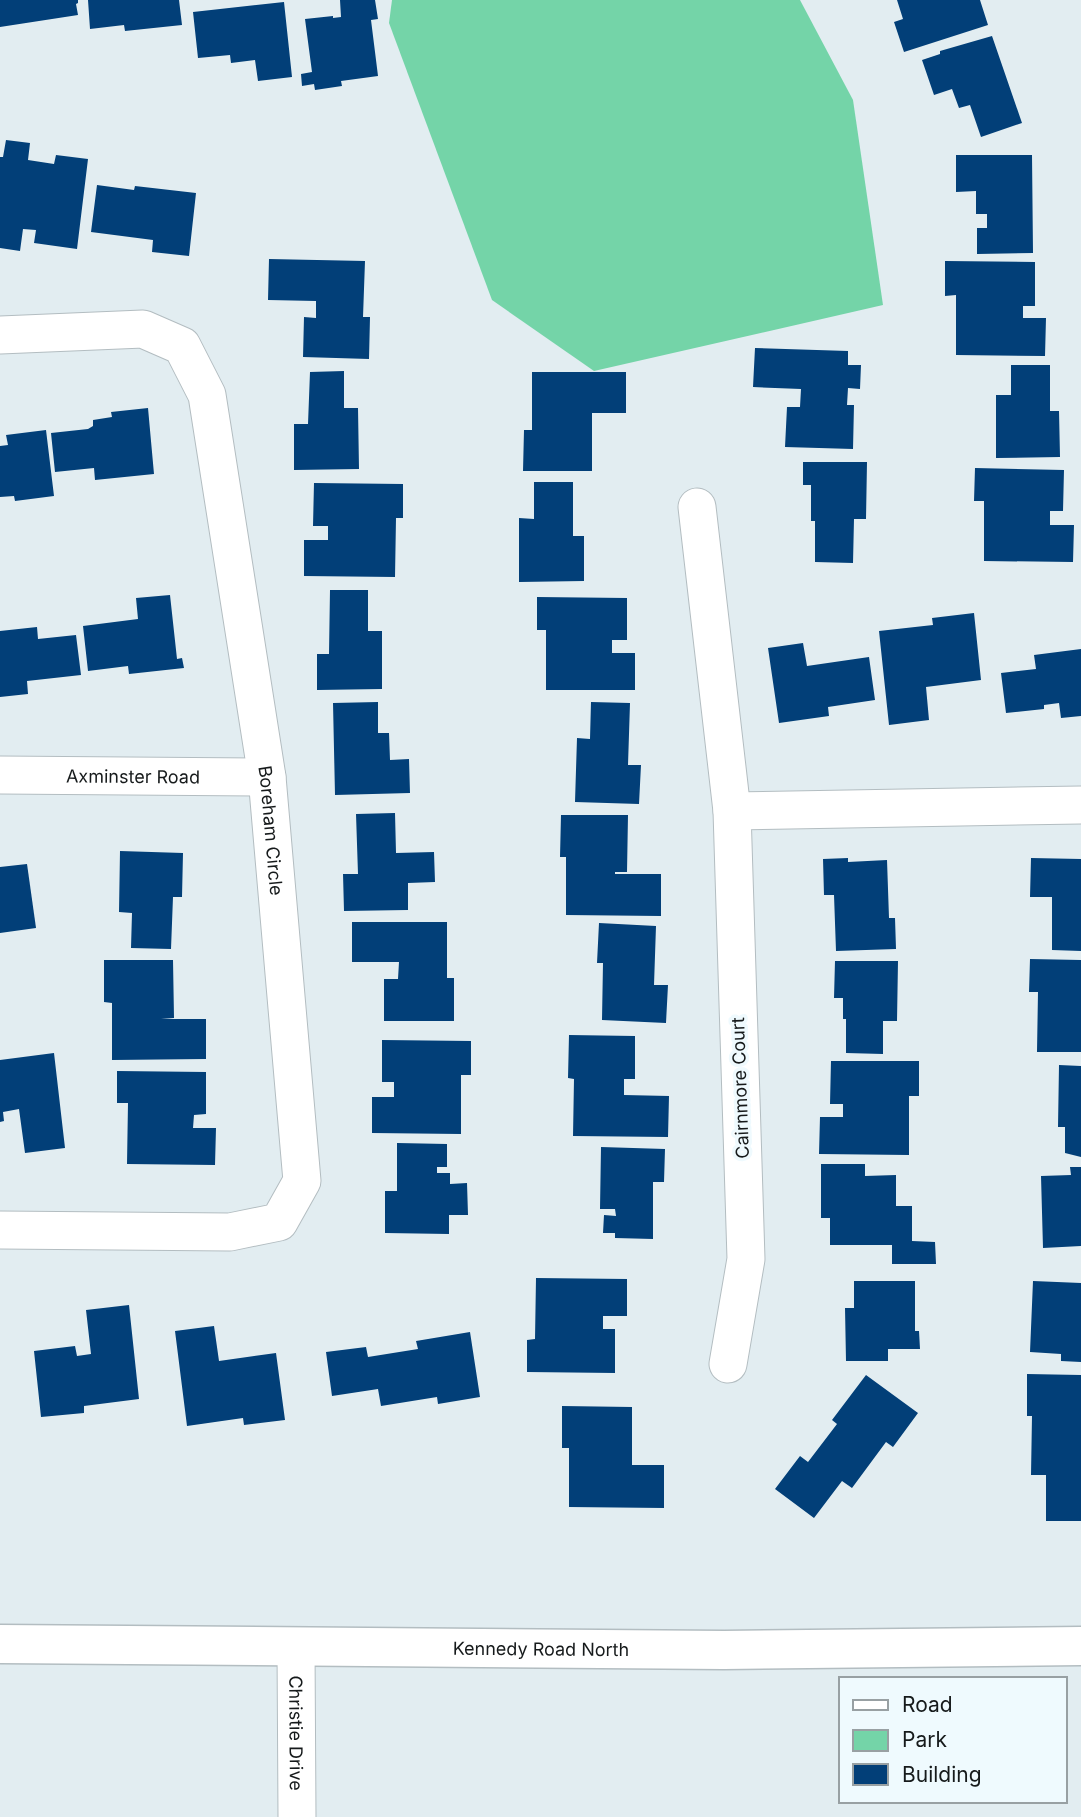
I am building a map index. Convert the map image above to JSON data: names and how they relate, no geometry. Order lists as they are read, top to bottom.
{
  "streets": {
    "main road": ["Kennedy Road North"],
    "street": [
      "Axminster Road",
      "Boreham Circle",
      "Cairnmore Court",
      "Christie Drive"
    ]
  },
  "crossings": [
    ["Axminster Road", "Boreham Circle"],
    ["Kennedy Road North", "Christie Drive"]
  ],
  "legend": ["Road", "Park", "Building"]
}
